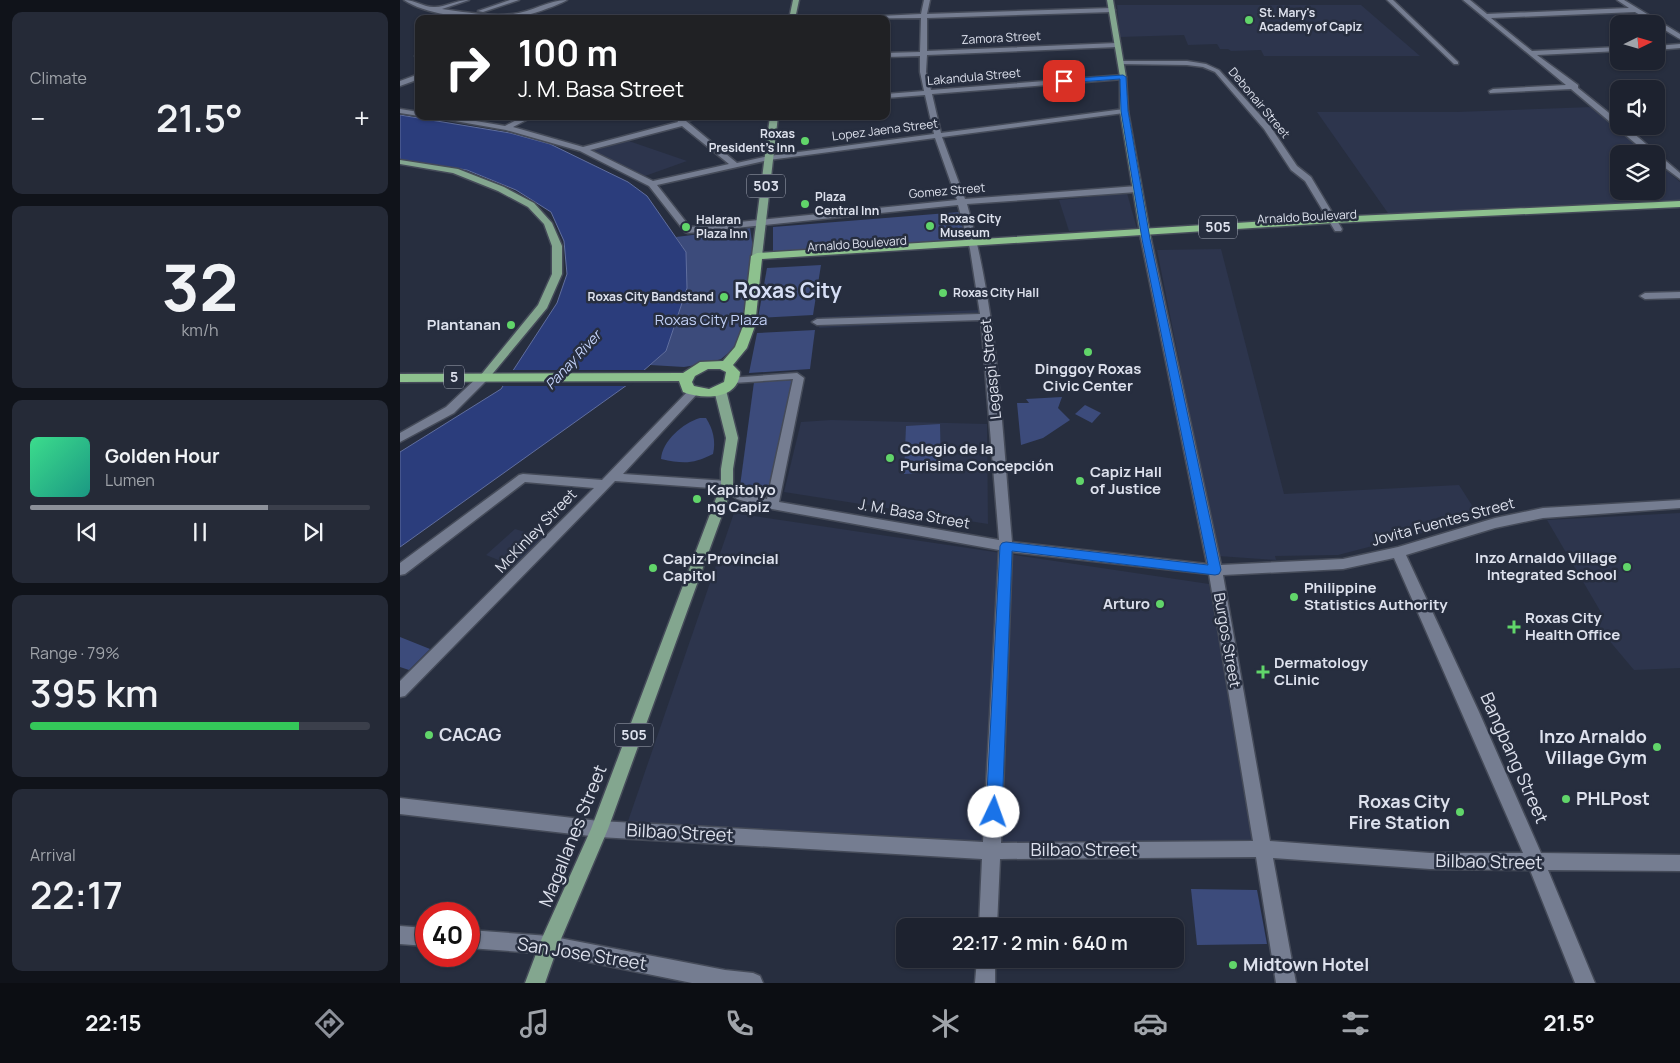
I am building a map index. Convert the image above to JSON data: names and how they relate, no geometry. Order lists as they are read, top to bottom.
{
  "streets": {
    "highway": ["Arnaldo Boulevard", "505", "5"],
    "main road": ["503", "Magallanes Street"],
    "street": [
      "Zamora Street",
      "Lakandula Street",
      "Debonair Street",
      "Lopez Jaena Street",
      "Gomez Street",
      "Legaspi Street",
      "J. M. Basa Street",
      "Jovita Fuentes Street",
      "McKinley Street",
      "Burgos Street",
      "Bangbang Street",
      "Bilbao Street",
      "San Jose Street"
    ]
  },
  "crossings": [
    ["Zamora Street", "Legaspi Street"],
    ["Lakandula Street", "Legaspi Street"],
    ["Debonair Street", "Arnaldo Boulevard"],
    ["Lopez Jaena Street", "503"],
    ["Lopez Jaena Street", "Gomez Street"],
    ["Lopez Jaena Street", "Legaspi Street"],
    ["503", "Gomez Street"],
    ["503", "Arnaldo Boulevard"],
    ["Gomez Street", "Legaspi Street"],
    ["Arnaldo Boulevard", "Legaspi Street"],
    ["Arnaldo Boulevard", "Burgos Street"],
    ["Legaspi Street", "J. M. Basa Street"],
    ["Legaspi Street", "Bilbao Street"],
    ["J. M. Basa Street", "Jovita Fuentes Street"],
    ["J. M. Basa Street", "McKinley Street"],
    ["J. M. Basa Street", "Burgos Street"],
    ["J. M. Basa Street", "Magallanes Street"],
    ["Jovita Fuentes Street", "Burgos Street"],
    ["Jovita Fuentes Street", "Bangbang Street"],
    ["Burgos Street", "Bilbao Street"],
    ["Bangbang Street", "Bilbao Street"],
    ["Bilbao Street", "Magallanes Street"],
    ["Magallanes Street", "San Jose Street"]
  ],
  "districts": ["Roxas City"],
  "water": ["Panay River"],
  "parks": ["Roxas City Plaza"],
  "places": {
    "other": [
      "St. Mary's Academy of Capiz",
      "Roxas President's Inn",
      "Plaza Central Inn",
      "Roxas City Museum",
      "Halaran Plaza Inn",
      "Roxas City Hall",
      "Roxas City Bandstand",
      "Plantanan",
      "Dinggoy Roxas Civic Center",
      "Colegio de la Purisima Concepción",
      "Capiz Hall of Justice",
      "Kapitolyo ng Capiz",
      "Inzo Arnaldo Village Integrated School",
      "Capiz Provincial Capitol",
      "Philippine Statistics Authority",
      "Arturo",
      "CACAG",
      "Inzo Arnaldo Village Gym",
      "PHLPost",
      "Roxas City Fire Station",
      "Midtown Hotel"
    ],
    "health": ["Roxas City Health Office", "Dermatology CLinic"]
  },
  "north": "right",
  "page": {
    "tile": [
      "Climate",
      ["32", "km/h"],
      ["Range · 79%", "395 km"],
      ["Arrival", "22:17"]
    ],
    "turn": ["100 m", "J. M. Basa Street"],
    "heat": ["−", "21.5°", "+"],
    "song": ["Golden Hour", "Lumen"],
    "limit": "40",
    "trip": "22:17 · 2 min · 640 m",
    "tabs": ["22:15", "21.5°"]
  }
}
